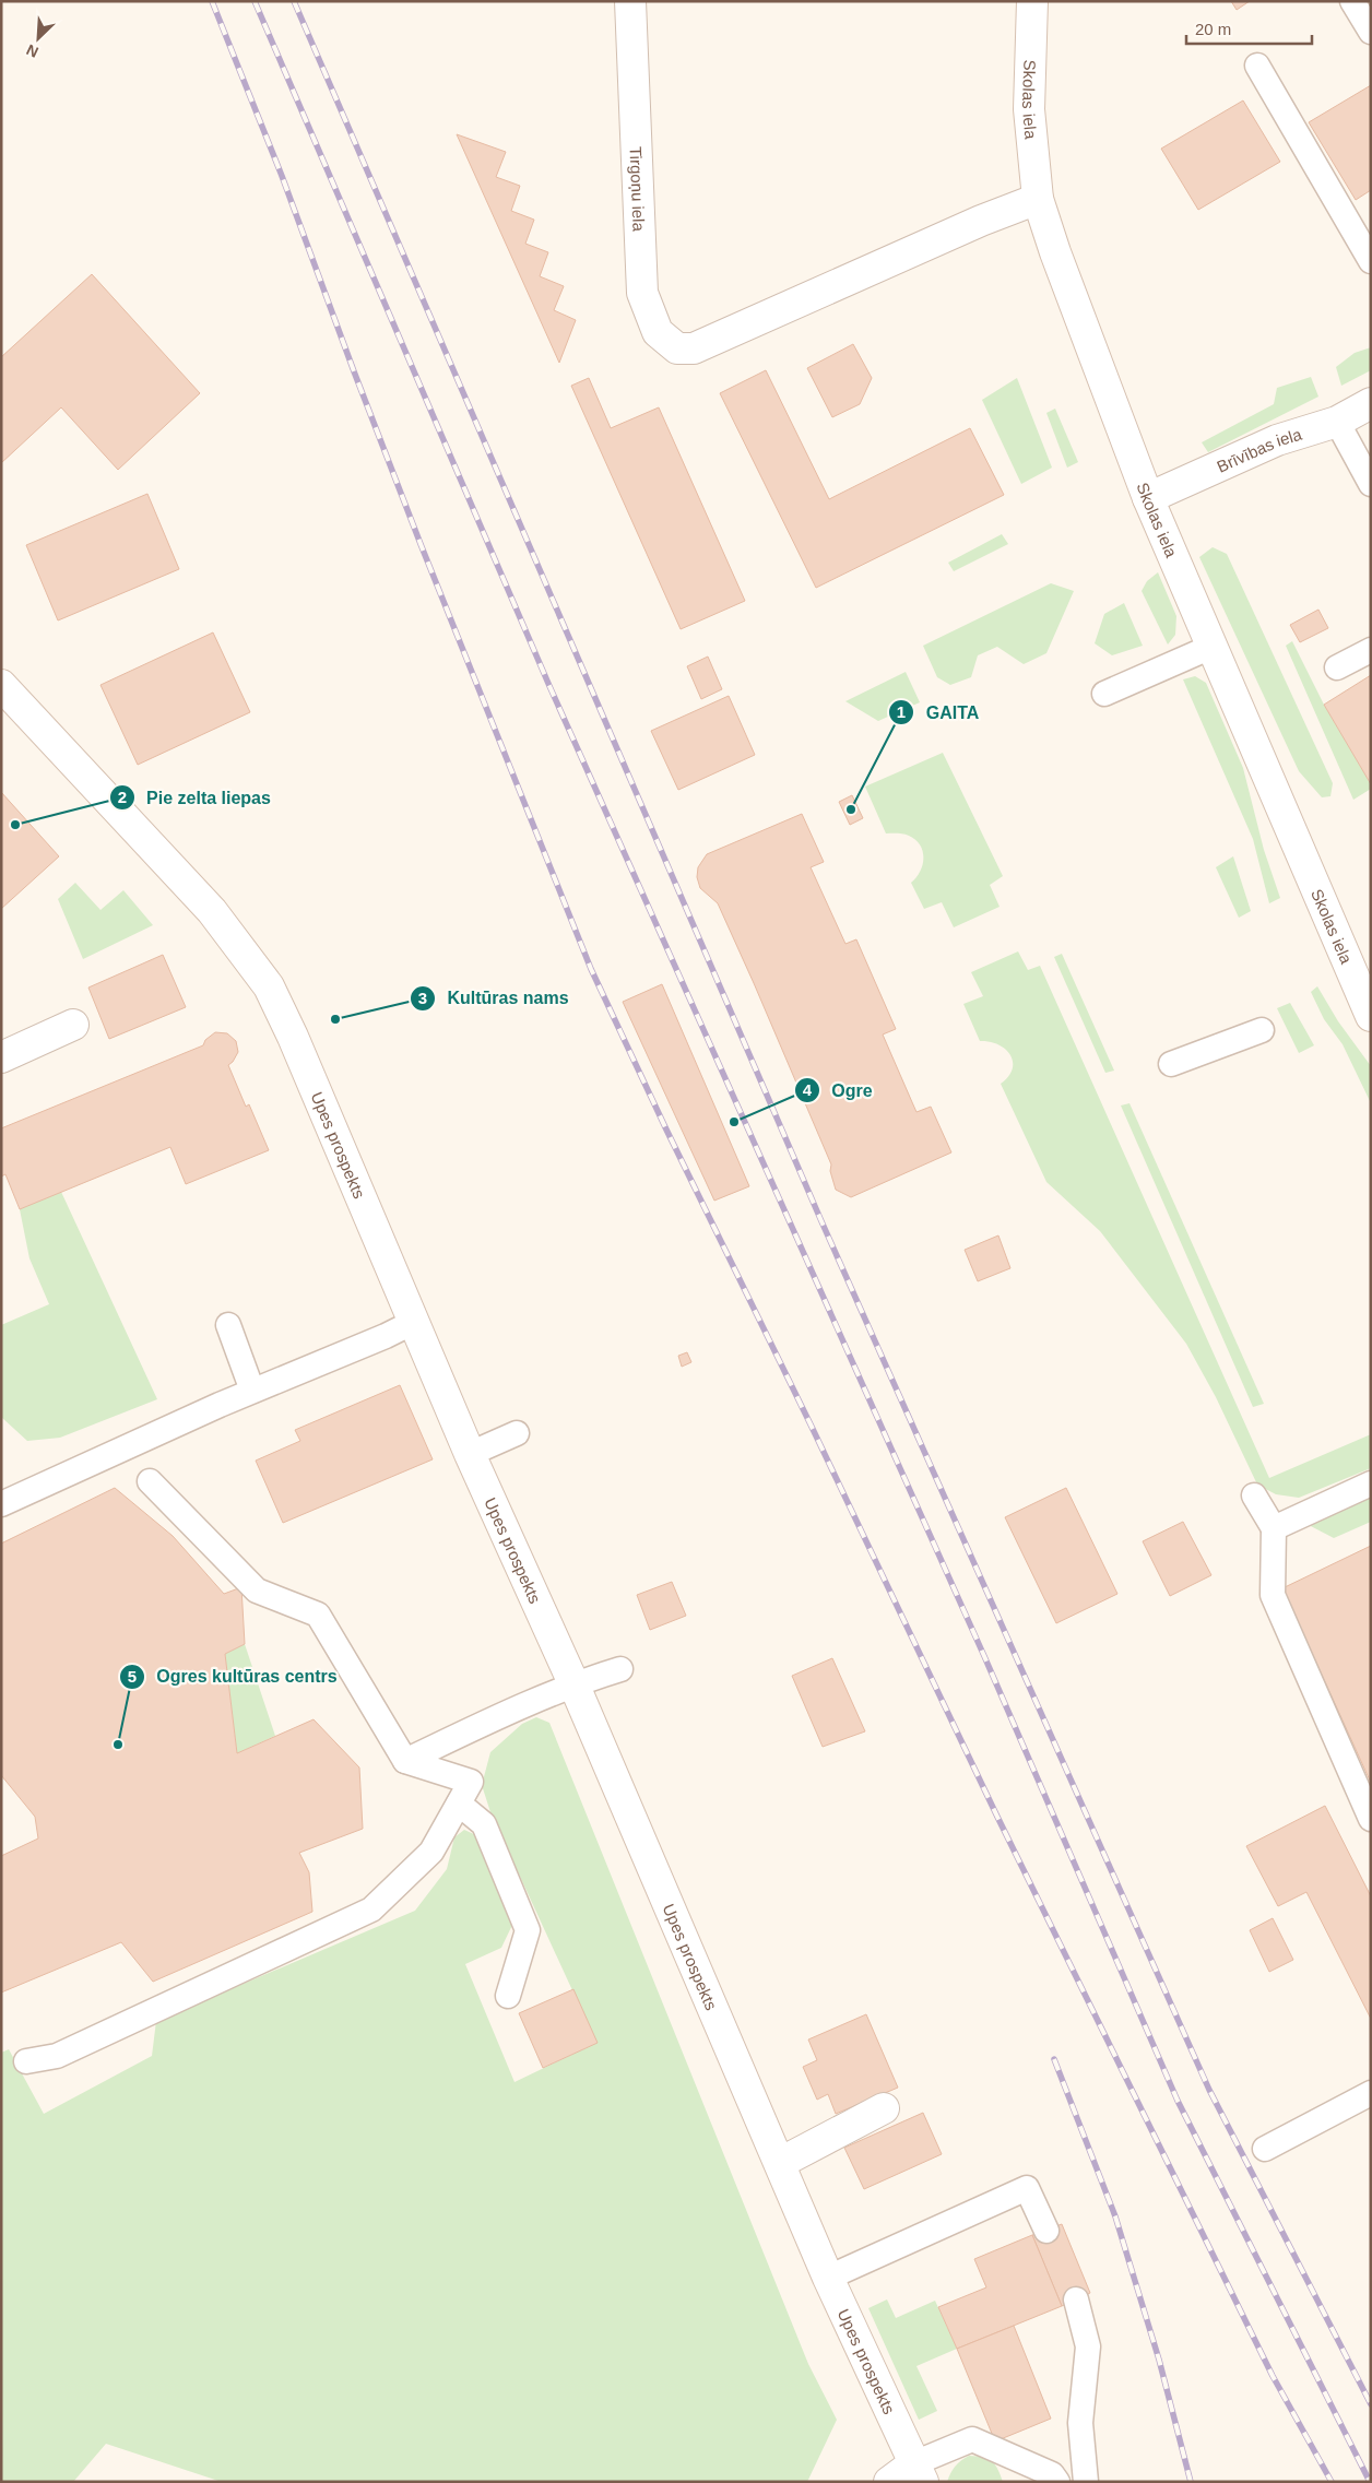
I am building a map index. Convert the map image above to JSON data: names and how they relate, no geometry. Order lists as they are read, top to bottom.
{
  "streets": {
    "main road": [
      "Skolas iela",
      "Tirgoņu iela",
      "Brīvības iela",
      "Upes prospekts"
    ]
  },
  "crossings": [
    ["Skolas iela", "Tirgoņu iela"],
    ["Skolas iela", "Brīvības iela"]
  ],
  "places": [
    "GAITA",
    "Pie zelta liepas",
    "Kultūras nams",
    "Ogre",
    "Ogres kultūras centrs"
  ],
  "scale_bar": "20 m",
  "north": "bottom left"
}
